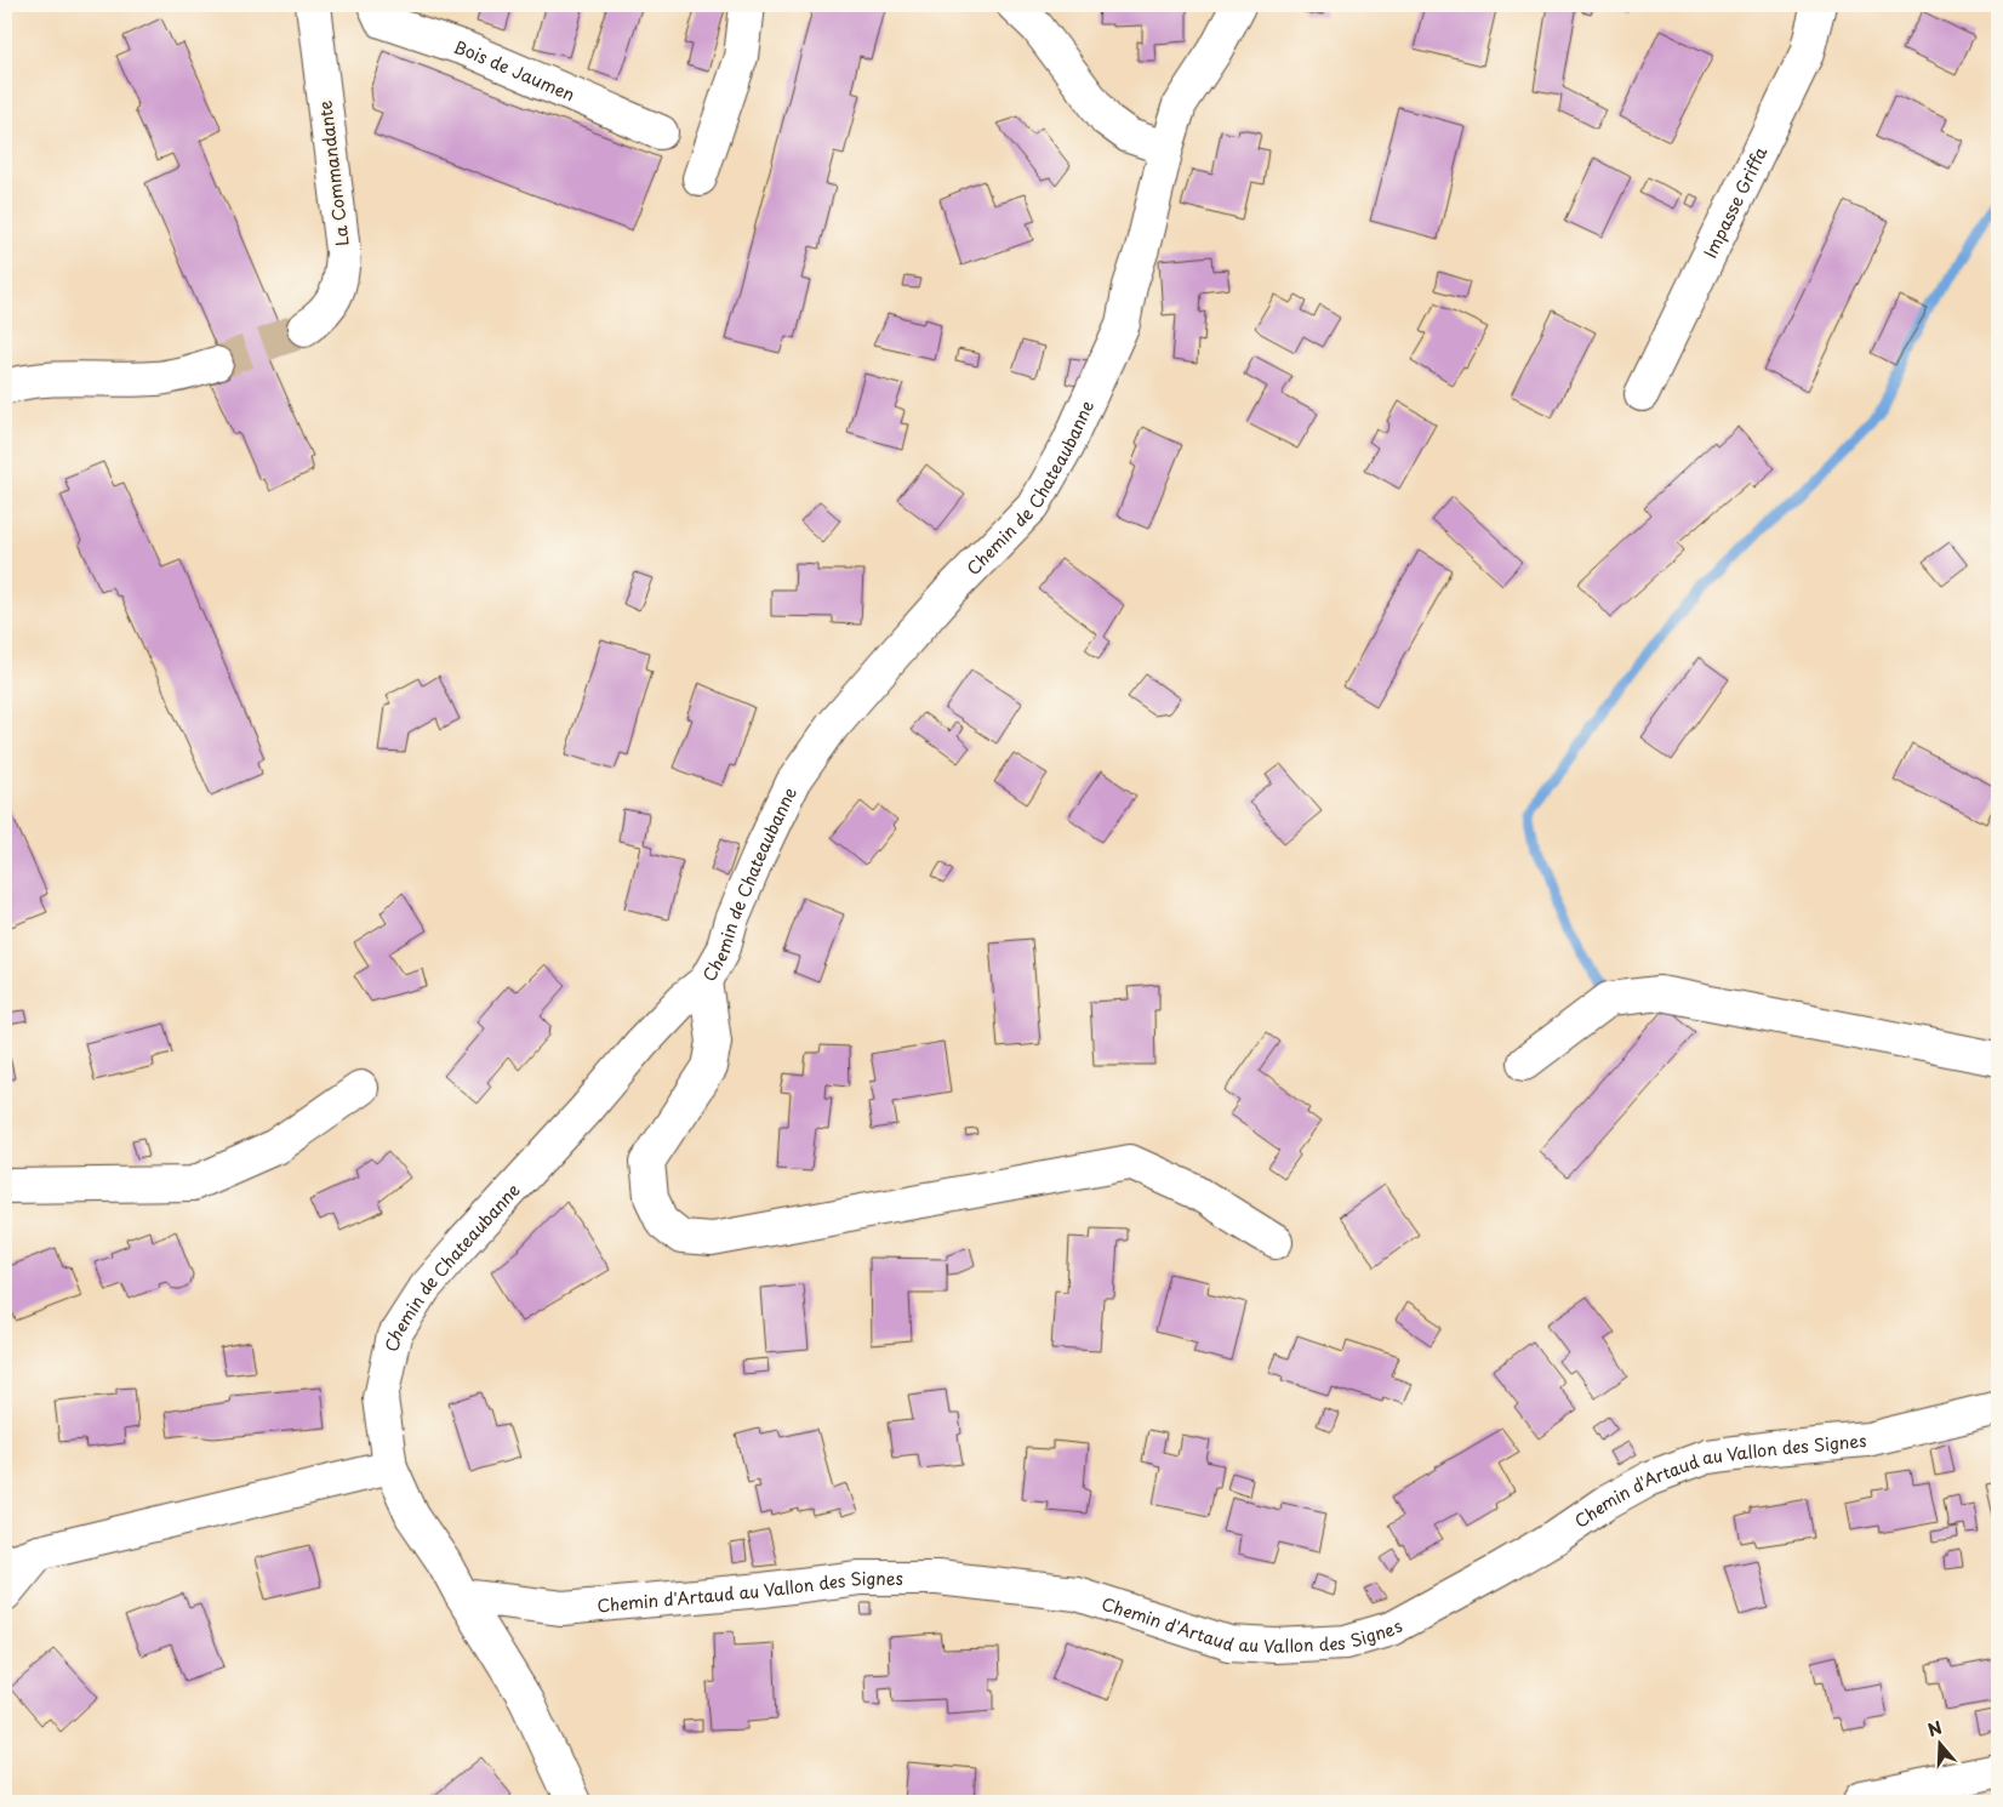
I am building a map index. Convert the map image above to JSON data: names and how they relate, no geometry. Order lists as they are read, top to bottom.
{
  "streets": {
    "street": [
      "Bois de Jaumen",
      "La Commandante",
      "Impasse Griffa",
      "Chemin de Chateaubanne",
      "Chemin d'Artaud au Vallon des Signes"
    ]
  },
  "crossings": [
    ["Chemin de Chateaubanne", "Chemin d'Artaud au Vallon des Signes"]
  ],
  "north": "top"
}
